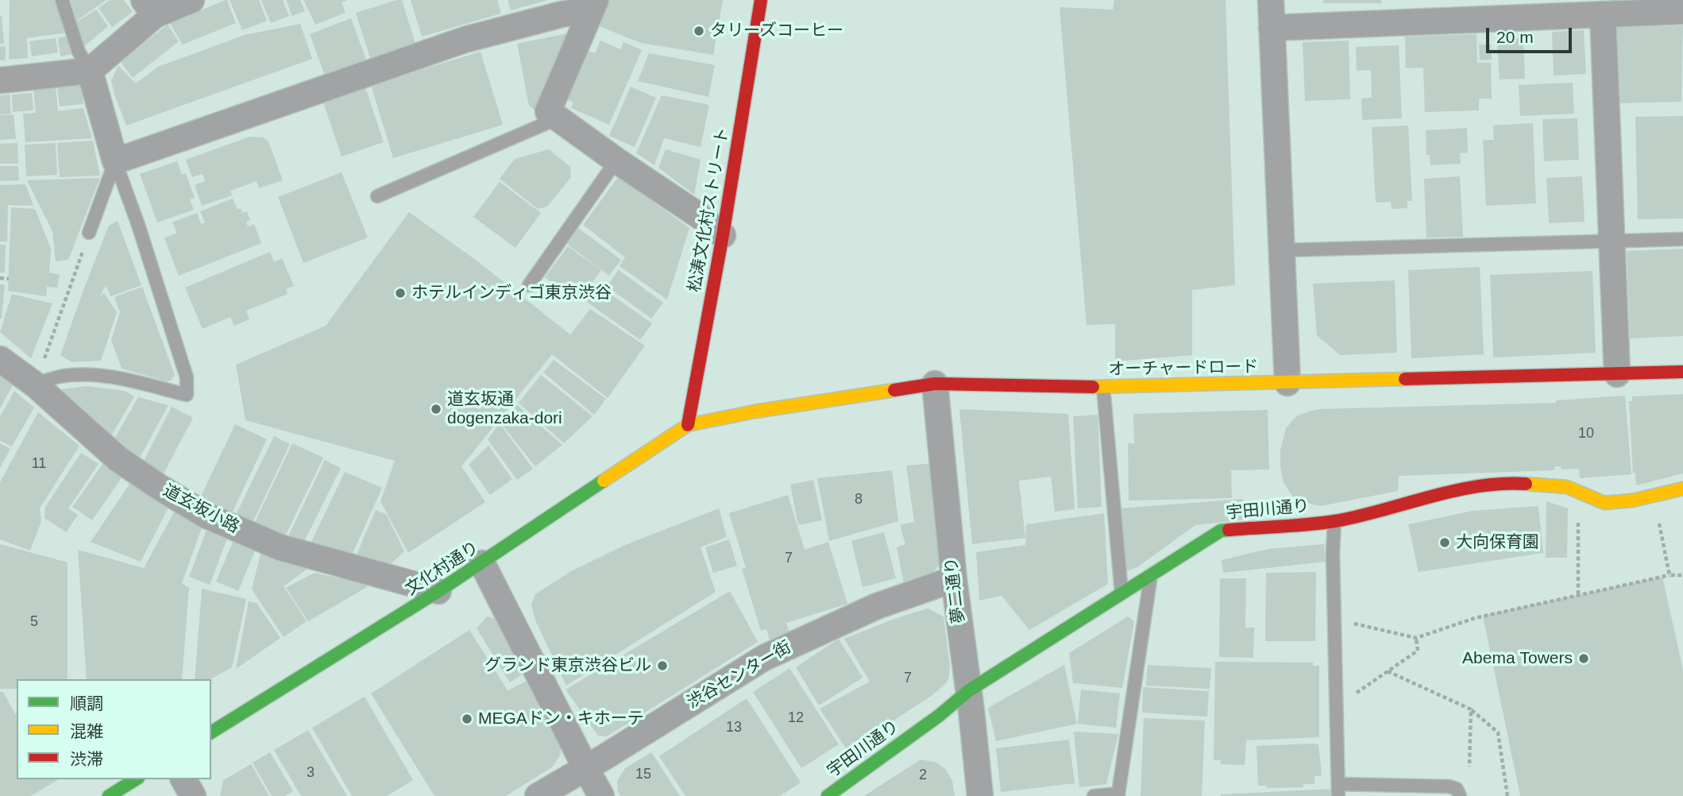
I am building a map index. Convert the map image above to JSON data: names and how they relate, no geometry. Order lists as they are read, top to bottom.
{
  "streets": {
    "street": [
      "松涛文化村ストリート",
      "オーチャードロード",
      "道玄坂小路",
      "宇田川通り",
      "文化村通り",
      "夢二通り",
      "渋谷センター街"
    ]
  },
  "crossings": [
    ["松涛文化村ストリート", "オーチャードロード"],
    ["松涛文化村ストリート", "文化村通り"],
    ["オーチャードロード", "文化村通り"],
    ["オーチャードロード", "夢二通り"],
    ["道玄坂小路", "文化村通り"],
    ["宇田川通り", "夢二通り"],
    ["夢二通り", "渋谷センター街"]
  ],
  "places": [
    "タリーズコーヒー",
    "ホテルインディゴ東京渋谷",
    "道玄坂通 dogenzaka-dori",
    "大向保育園",
    "Abema Towers",
    "グランド東京渋谷ビル",
    "MEGAドン・キホーテ"
  ],
  "house_numbers": [
    "10",
    "11",
    "8",
    "7",
    "5",
    "7",
    "12",
    "13",
    "3",
    "15",
    "2"
  ],
  "legend": ["順調", "混雑", "渋滞"],
  "scale_bar": "20 m"
}
